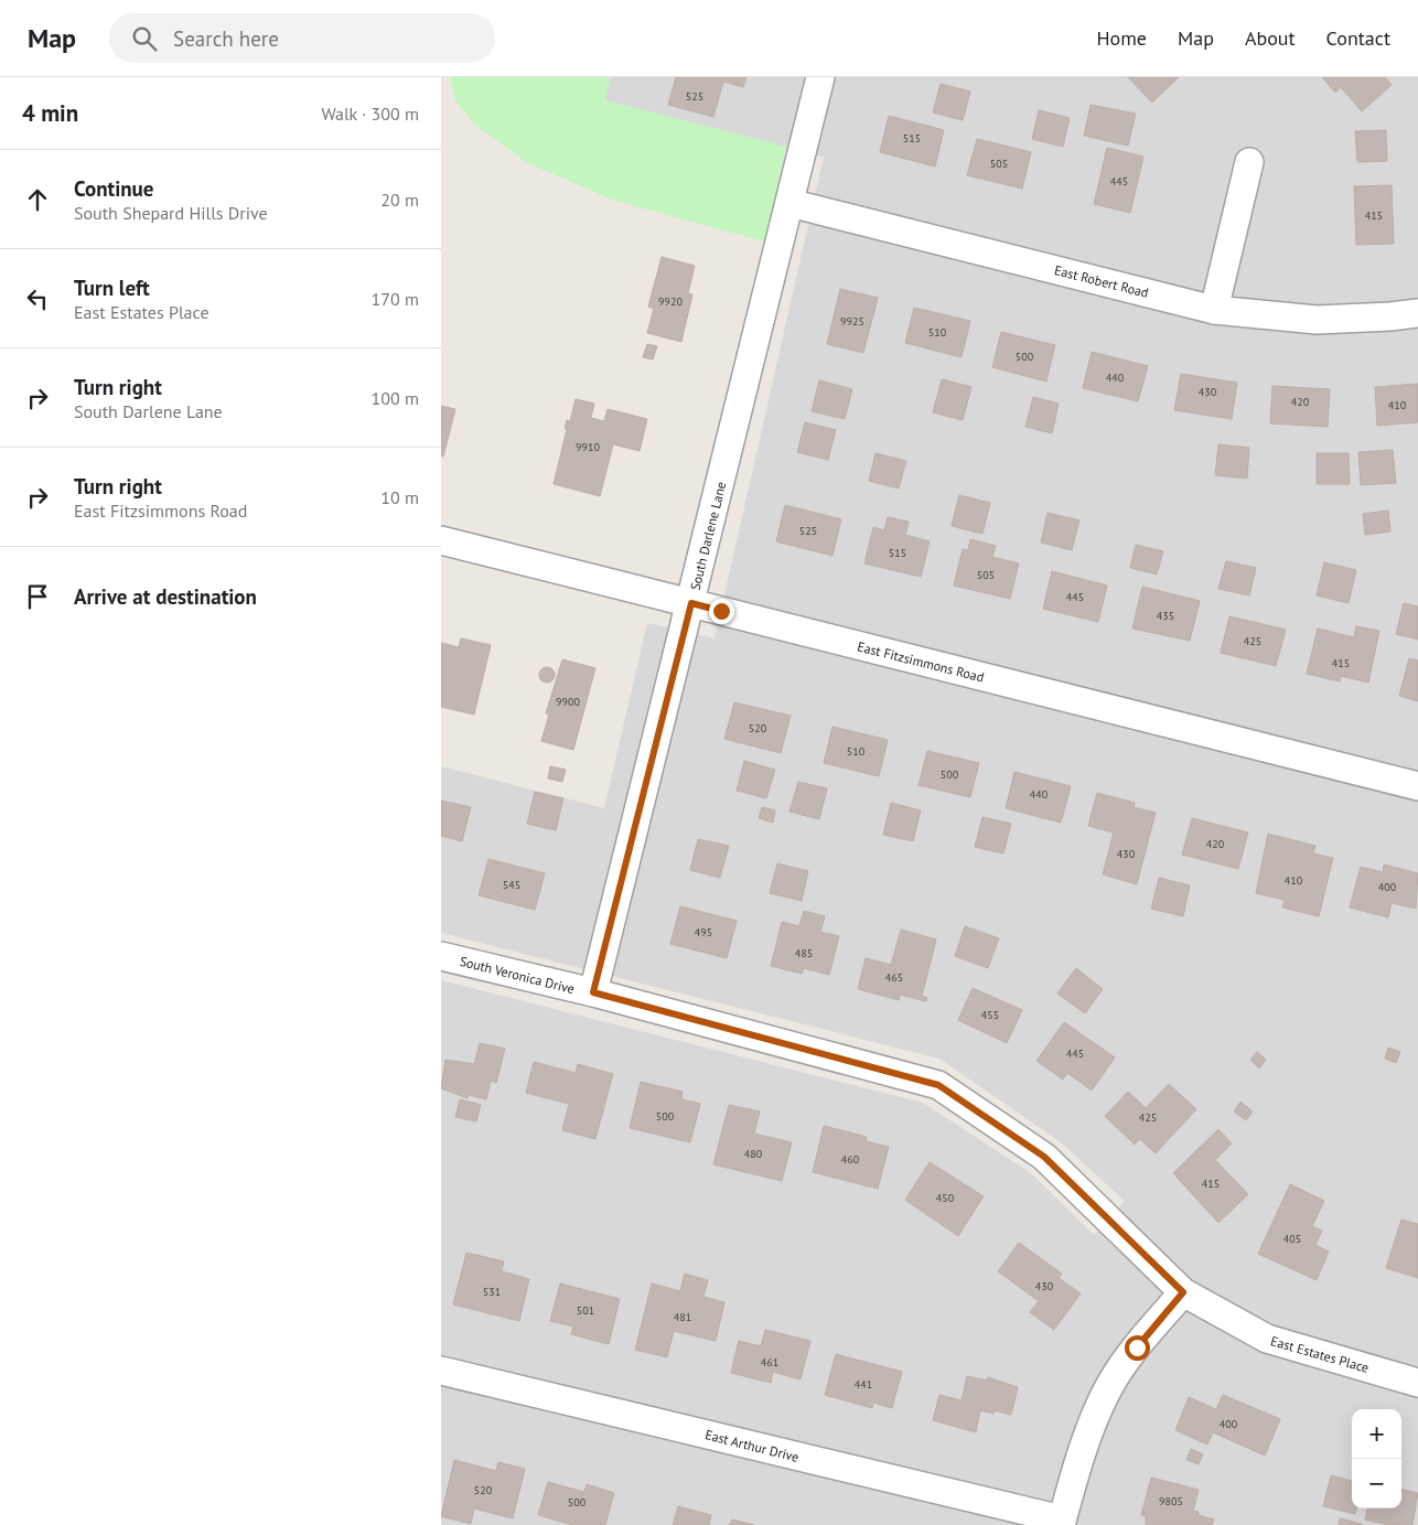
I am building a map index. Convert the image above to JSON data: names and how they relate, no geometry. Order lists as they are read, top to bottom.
{
  "streets": {
    "street": [
      "East Robert Road",
      "South Darlene Lane",
      "East Fitzsimmons Road",
      "South Veronica Drive",
      "East Estates Place",
      "East Arthur Drive"
    ]
  },
  "crossings": [
    ["East Robert Road", "South Darlene Lane"],
    ["South Darlene Lane", "East Fitzsimmons Road"],
    ["South Darlene Lane", "South Veronica Drive"],
    ["South Darlene Lane", "East Estates Place"],
    ["South Veronica Drive", "East Estates Place"]
  ],
  "house_numbers": [
    "525",
    "515",
    "505",
    "445",
    "415",
    "9920",
    "9925",
    "510",
    "500",
    "440",
    "430",
    "420",
    "410",
    "9910",
    "525",
    "515",
    "505",
    "445",
    "435",
    "425",
    "415",
    "9900",
    "520",
    "510",
    "500",
    "440",
    "420",
    "430",
    "410",
    "545",
    "400",
    "495",
    "485",
    "465",
    "455",
    "445",
    "500",
    "425",
    "480",
    "460",
    "415",
    "450",
    "405",
    "430",
    "531",
    "501",
    "481",
    "461",
    "441",
    "400",
    "520",
    "9805",
    "500"
  ],
  "page": {
    "header": "Map",
    "search": "Search here",
    "nav": [
      "Home",
      "Map",
      "About",
      "Contact"
    ],
    "heading": ["4 min", "Walk · 300 m"],
    "list": [
      ["Continue", "South Shepard Hills Drive", "20 m"],
      ["Turn left", "East Estates Place", "170 m"],
      ["Turn right", "South Darlene Lane", "100 m"],
      ["Turn right", "East Fitzsimmons Road", "10 m"],
      "Arrive at destination"
    ],
    "map_buttons": ["+", "−"]
  }
}
